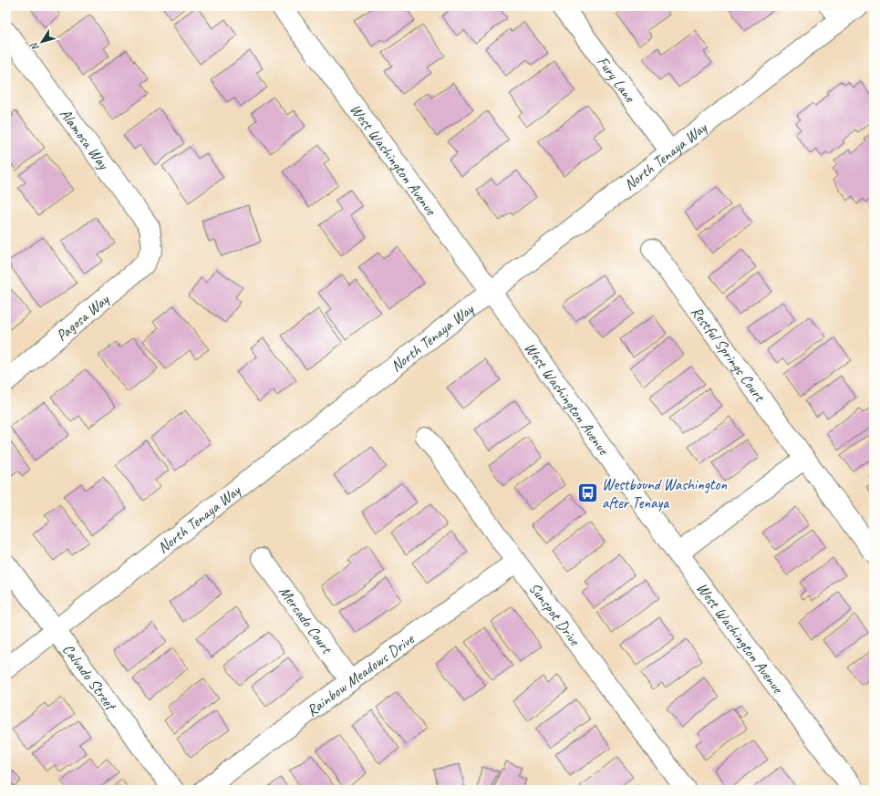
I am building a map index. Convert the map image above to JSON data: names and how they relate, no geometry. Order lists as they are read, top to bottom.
{
  "streets": {
    "street": [
      "Fury Lane",
      "Alamosa Way",
      "North Tenaya Way",
      "West Washington Avenue",
      "Pagosa Way",
      "Restful Springs Court",
      "Sunspot Drive",
      "Mercado Court",
      "Rainbow Meadows Drive",
      "Calvado Street"
    ]
  },
  "crossings": [
    ["Fury Lane", "North Tenaya Way"],
    ["Alamosa Way", "Pagosa Way"],
    ["North Tenaya Way", "West Washington Avenue"],
    ["North Tenaya Way", "Calvado Street"],
    ["Sunspot Drive", "Rainbow Meadows Drive"],
    ["Mercado Court", "Rainbow Meadows Drive"]
  ],
  "places": {
    "bus stop": ["Westbound Washington after Tenaya"]
  },
  "north": "bottom left"
}
